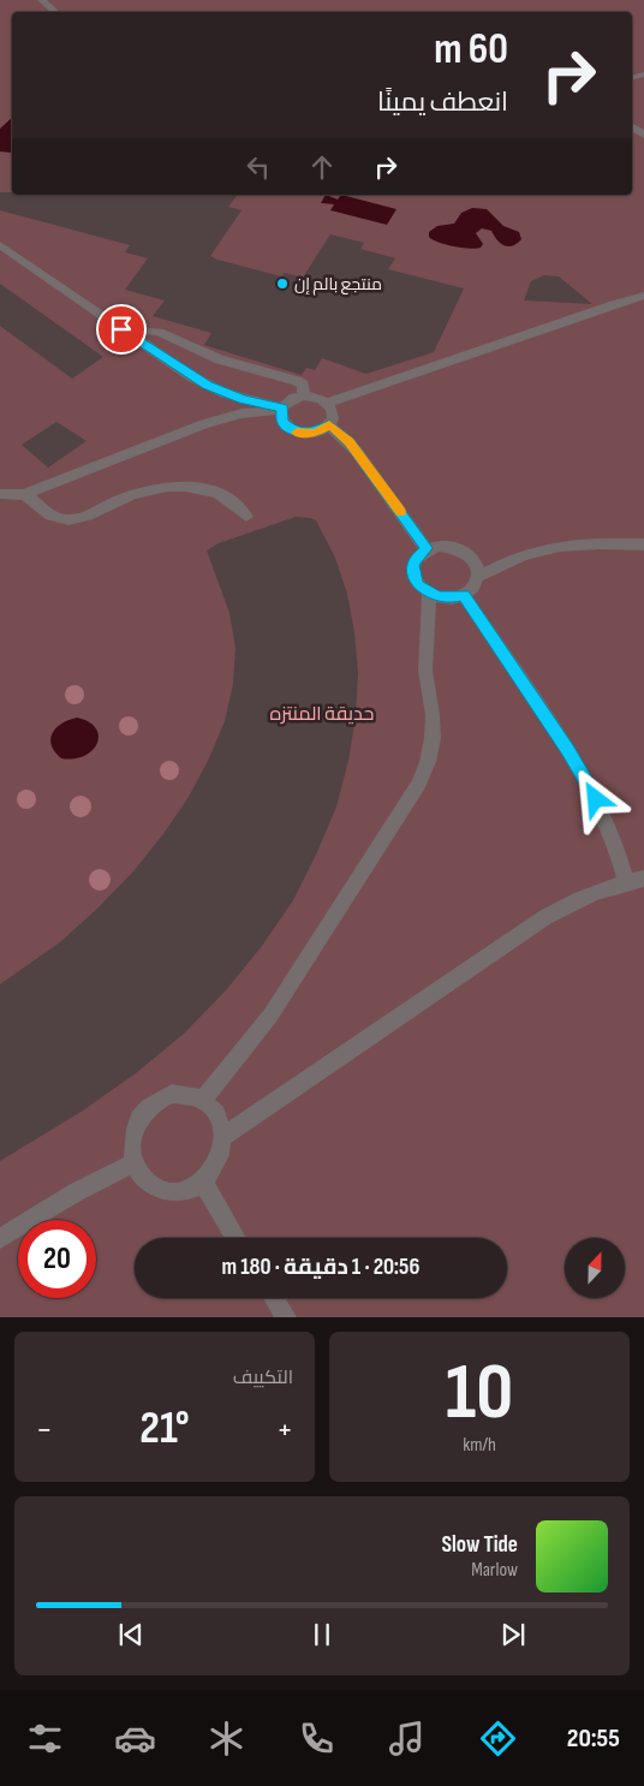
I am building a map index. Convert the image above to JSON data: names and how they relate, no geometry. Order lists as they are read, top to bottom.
{
  "parks": ["حديقة المنتزه"],
  "places": ["منتجع بالم إن"],
  "north": "top",
  "page": {
    "turn": ["60 m", "انعطف يمينًا"],
    "limit": "20",
    "trip": "20:56 · 1 دقيقة · 180 m",
    "tile": [
      ["10", "km/h"],
      "التكييف"
    ],
    "heat": ["−", "21°", "+"],
    "song": ["Slow Tide", "Marlow"],
    "tabs": "20:55"
  }
}
